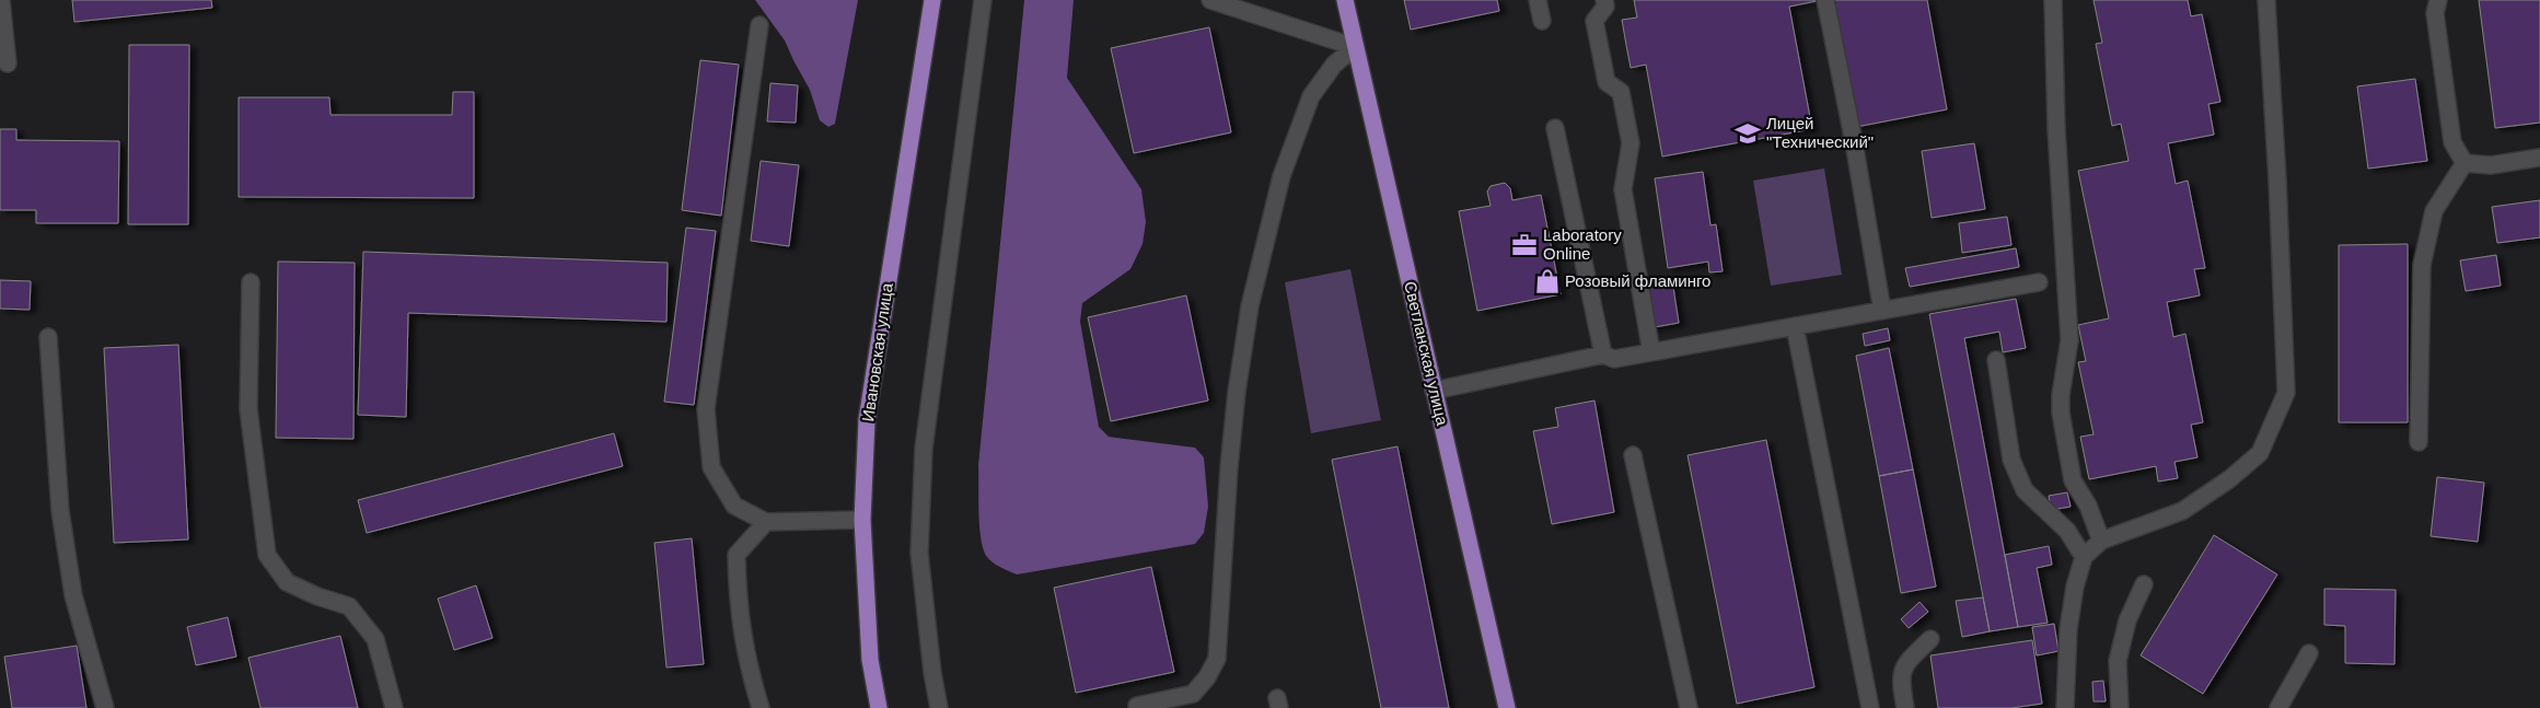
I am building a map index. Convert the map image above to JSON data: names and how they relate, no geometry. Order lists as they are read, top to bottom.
{
  "streets": {
    "main road": ["Ивановская улица", "Светланская улица"]
  },
  "places": {
    "school or university": ["Лицей \"Технический\""],
    "office": ["Laboratory Online"],
    "shop": ["Розовый фламинго"]
  }
}
